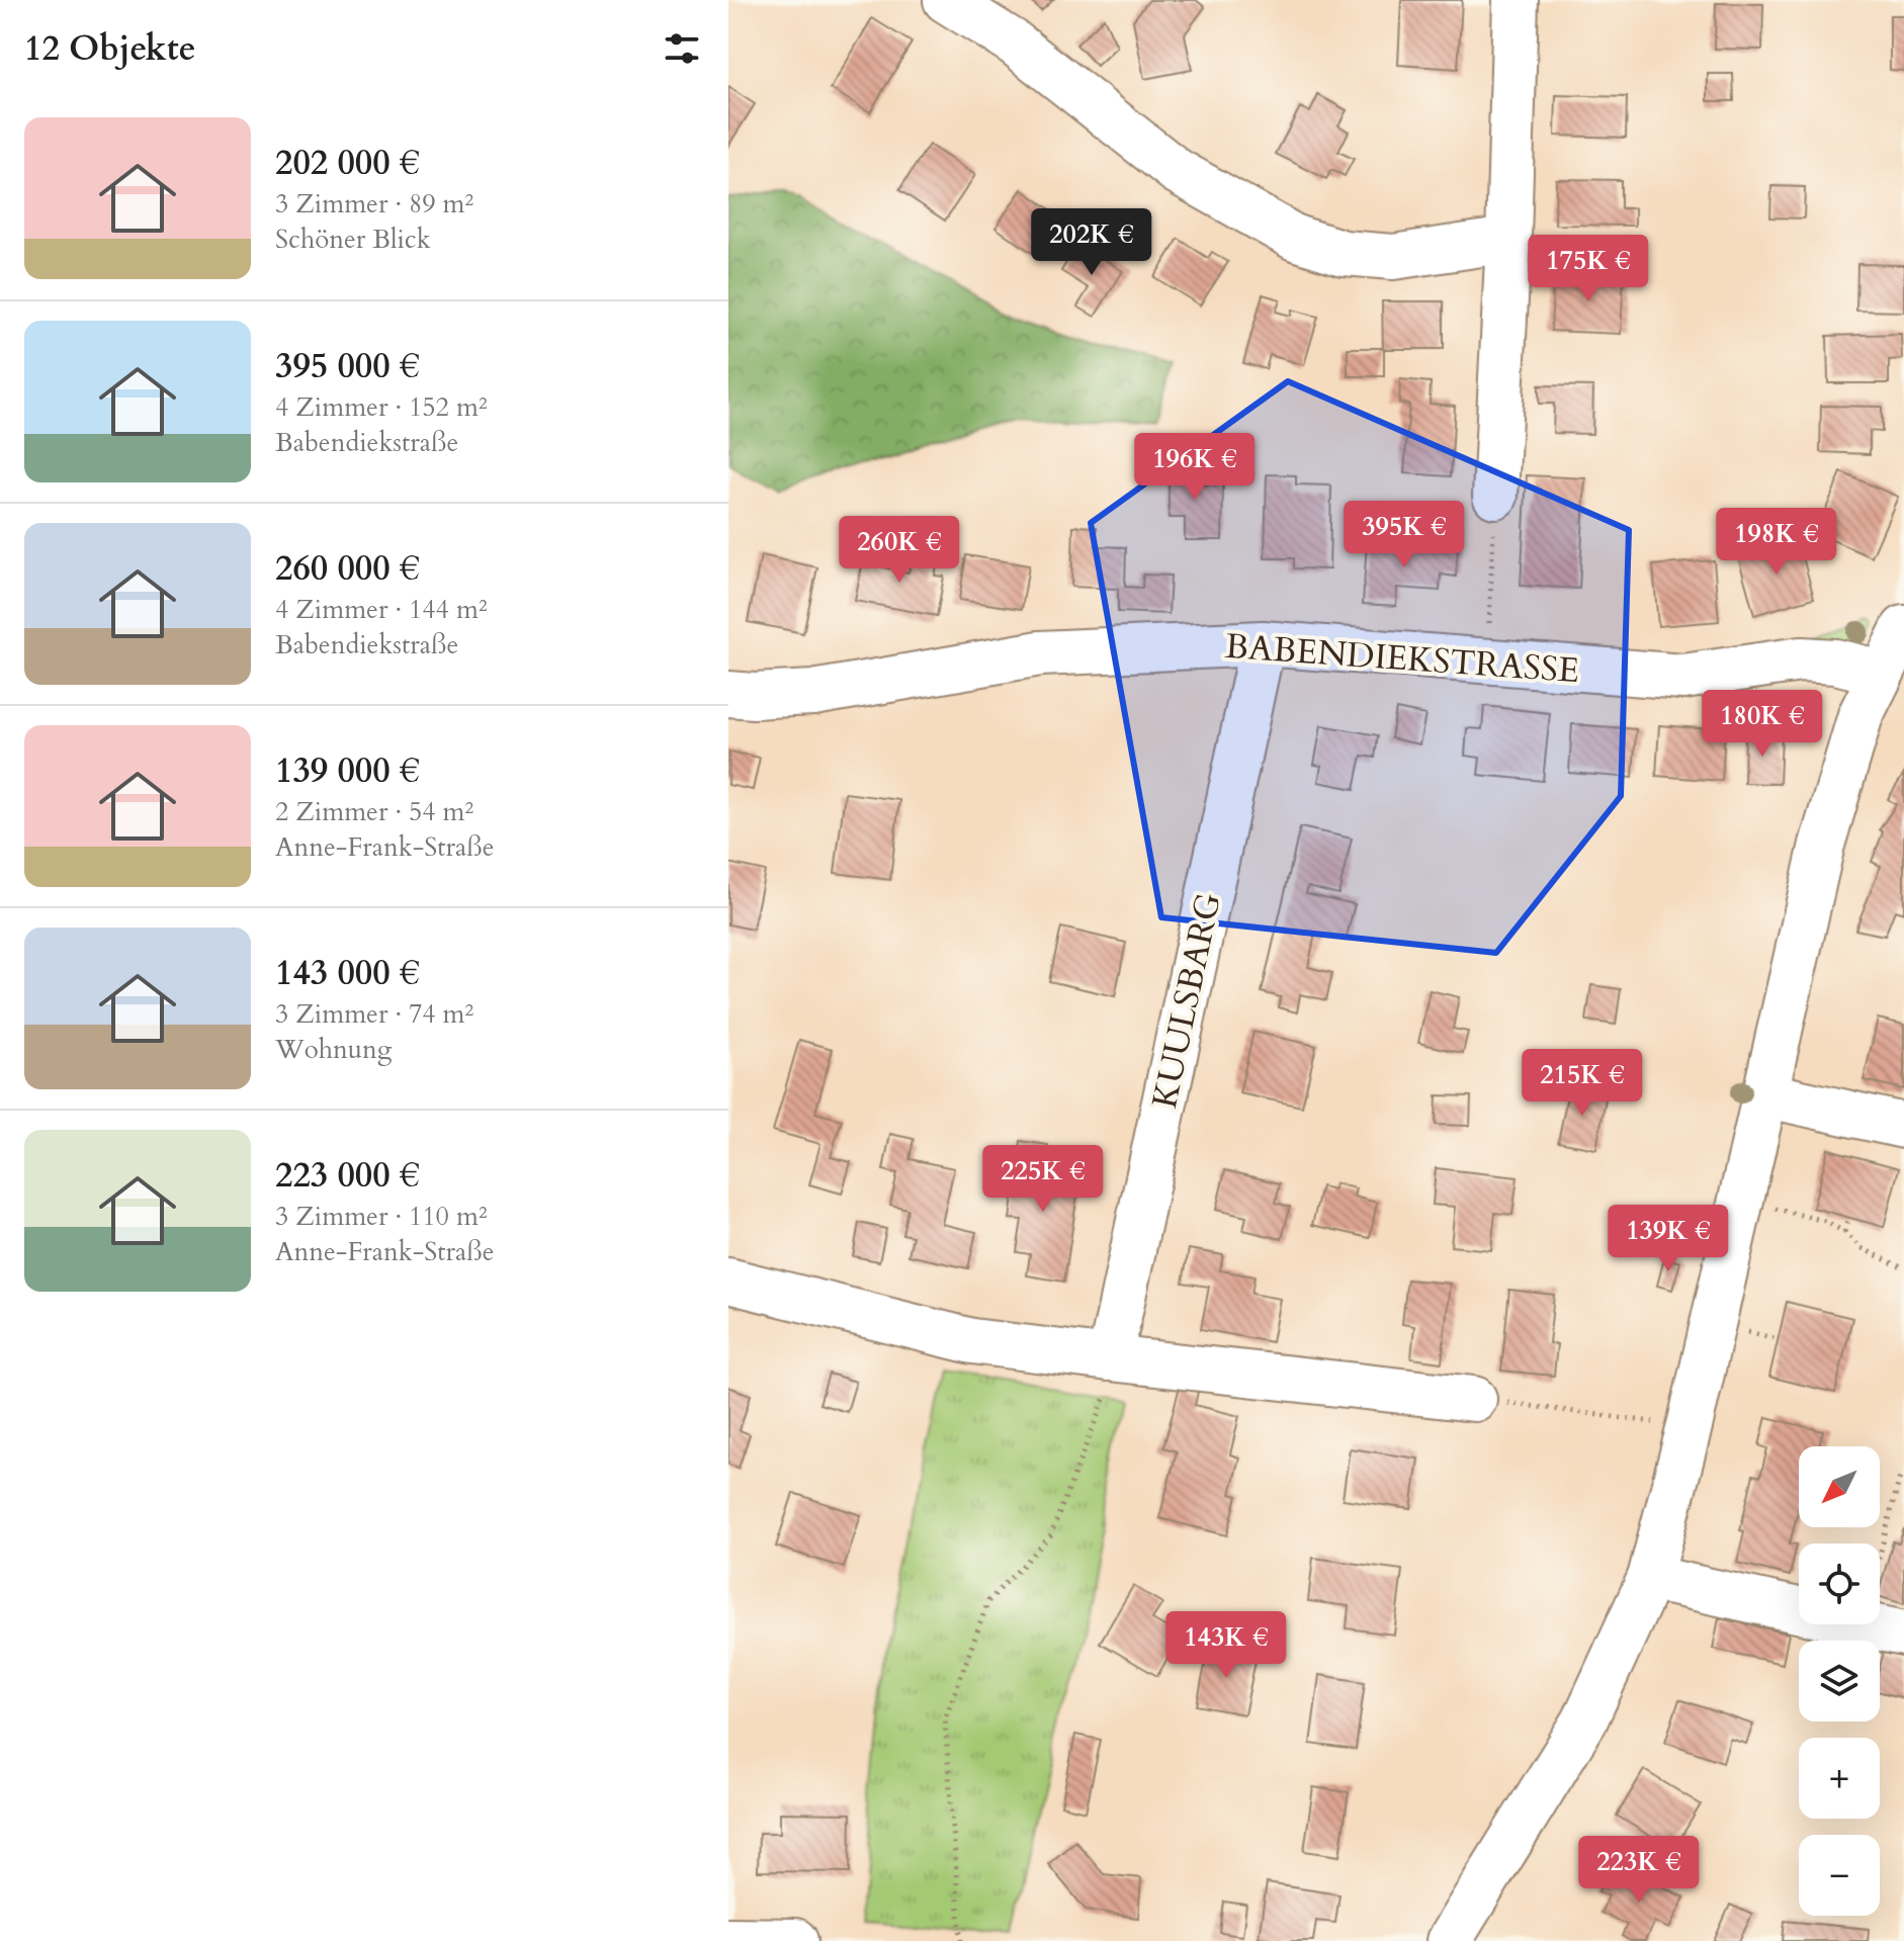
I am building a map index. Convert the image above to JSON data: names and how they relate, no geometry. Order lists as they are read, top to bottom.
{
  "streets": {
    "street": ["BABENDIEKSTRASSE", "KUULSBARG"]
  },
  "crossings": [
    ["BABENDIEKSTRASSE", "KUULSBARG"]
  ],
  "north": "bottom left",
  "page": {
    "heading": "12 Objekte",
    "list": [
      {
        "name": "202 000 €",
        "note": "3 Zimmer · 89 m² · Schöner Blick"
      },
      {
        "name": "395 000 €",
        "note": "4 Zimmer · 152 m² · Babendiekstraße"
      },
      {
        "name": "260 000 €",
        "note": "4 Zimmer · 144 m² · Babendiekstraße"
      },
      {
        "name": "139 000 €",
        "note": "2 Zimmer · 54 m² · Anne-Frank-Straße"
      },
      {
        "name": "143 000 €",
        "note": "3 Zimmer · 74 m² · Wohnung"
      },
      {
        "name": "223 000 €",
        "note": "3 Zimmer · 110 m² · Anne-Frank-Straße"
      }
    ],
    "price": [
      "202K €",
      "175K €",
      "196K €",
      "395K €",
      "198K €",
      "260K €",
      "180K €",
      "215K €",
      "225K €",
      "139K €",
      "143K €",
      "223K €"
    ],
    "map_buttons": ["+", "−"]
  }
}
